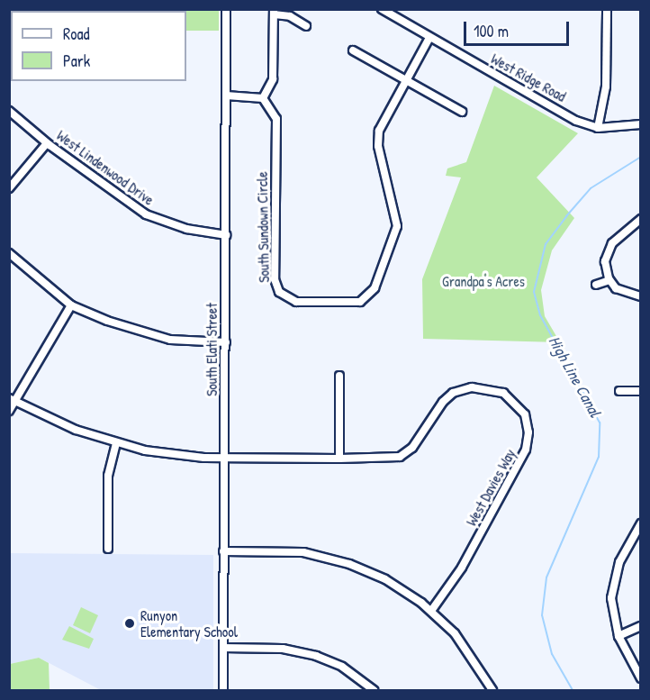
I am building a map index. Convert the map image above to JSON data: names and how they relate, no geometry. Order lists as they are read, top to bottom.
{
  "streets": {
    "street": [
      "West Ridge Road",
      "West Lindenwood Drive",
      "South Sundown Circle",
      "South Elati Street",
      "West Davies Way"
    ]
  },
  "crossings": [
    ["West Ridge Road", "South Sundown Circle"],
    ["West Lindenwood Drive", "South Elati Street"],
    ["South Elati Street", "West Davies Way"]
  ],
  "water": ["High Line Canal"],
  "parks": ["Grandpa's Acres"],
  "places": ["Runyon Elementary School"],
  "legend": ["Road", "Park"],
  "scale_bar": "100 m"
}
